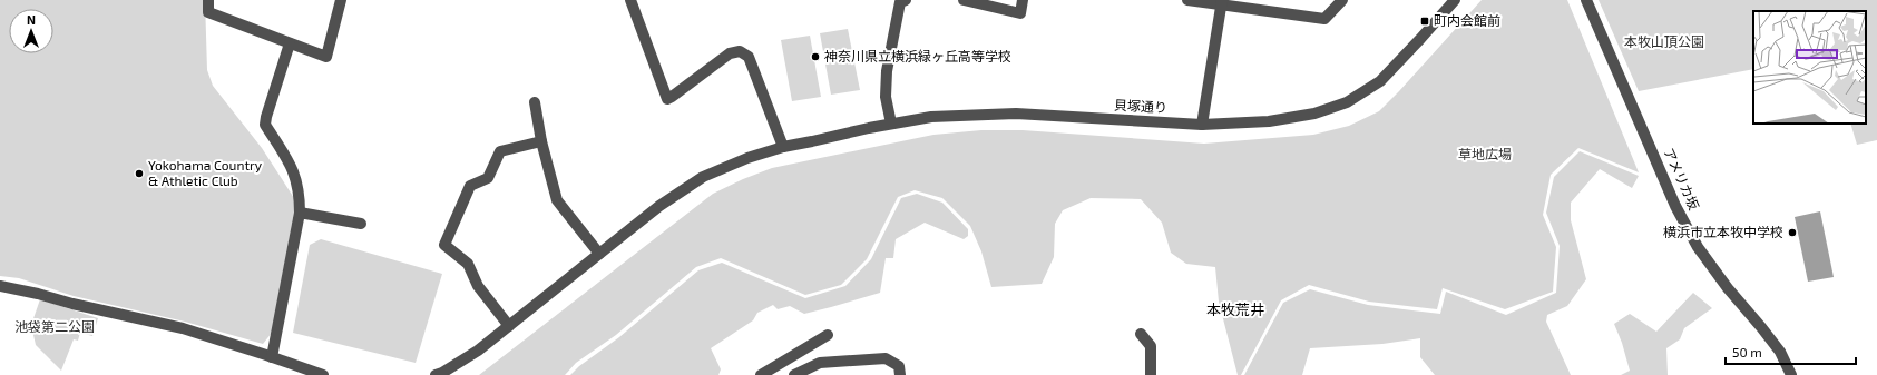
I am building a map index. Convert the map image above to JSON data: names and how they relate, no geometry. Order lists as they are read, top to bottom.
{
  "streets": {
    "street": ["貝塚通り", "アメリカ坂"]
  },
  "districts": ["本牧荒井"],
  "parks": ["本牧山頂公園", "草地広場", "池袋第二公園"],
  "places": {
    "transit": ["町内会館前"],
    "other": ["神奈川県立横浜緑ヶ丘高等学校", "Yokohama Country & Athletic Club", "横浜市立本牧中学校"]
  },
  "scale_bar": "50 m",
  "north": "top"
}
